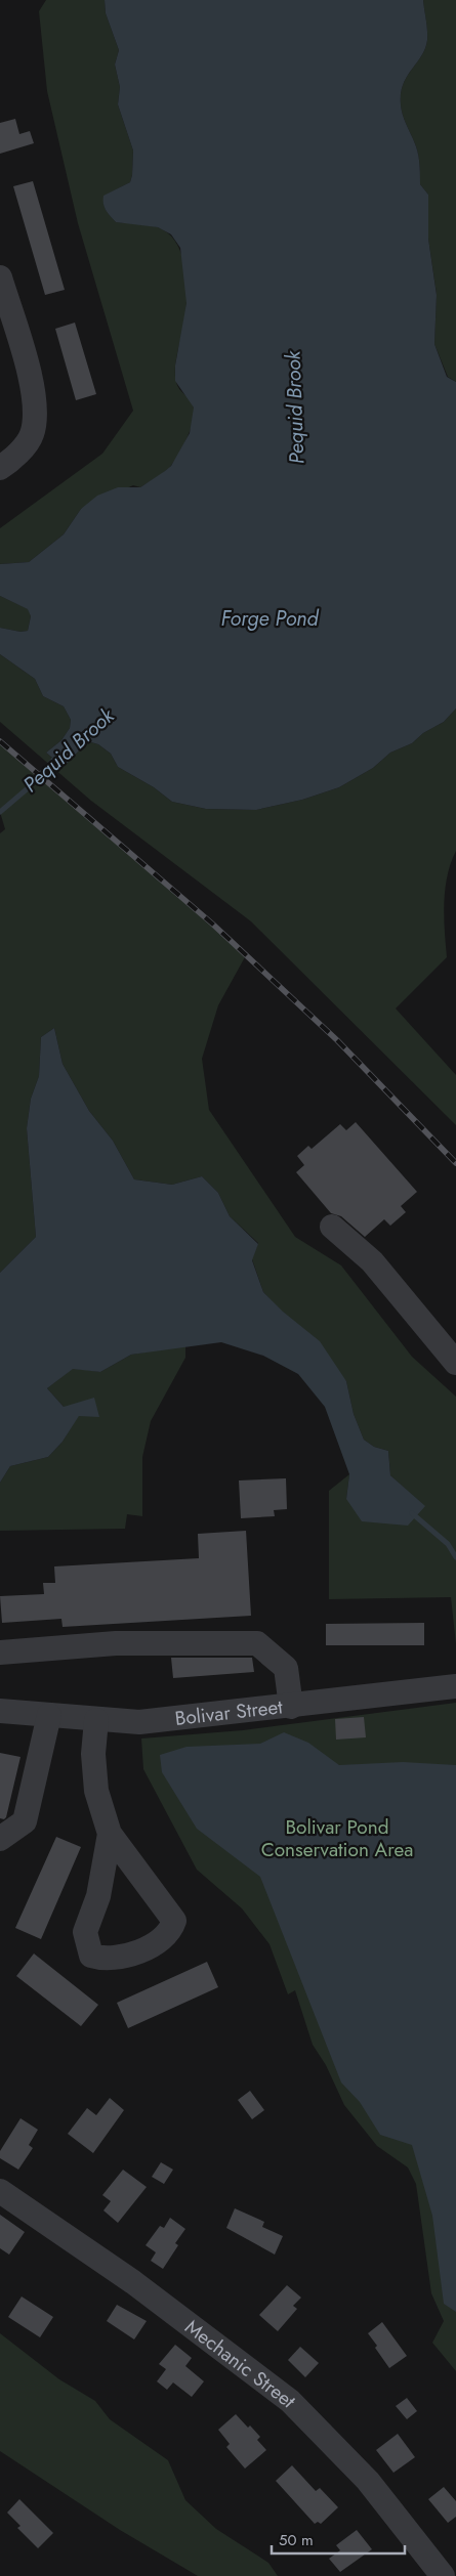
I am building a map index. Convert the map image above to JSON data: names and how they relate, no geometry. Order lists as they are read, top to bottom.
{
  "streets": {
    "street": ["Bolivar Street", "Mechanic Street"]
  },
  "water": ["Pequid Brook", "Forge Pond"],
  "parks": ["Bolivar Pond Conservation Area"],
  "scale_bar": "50 m"
}
